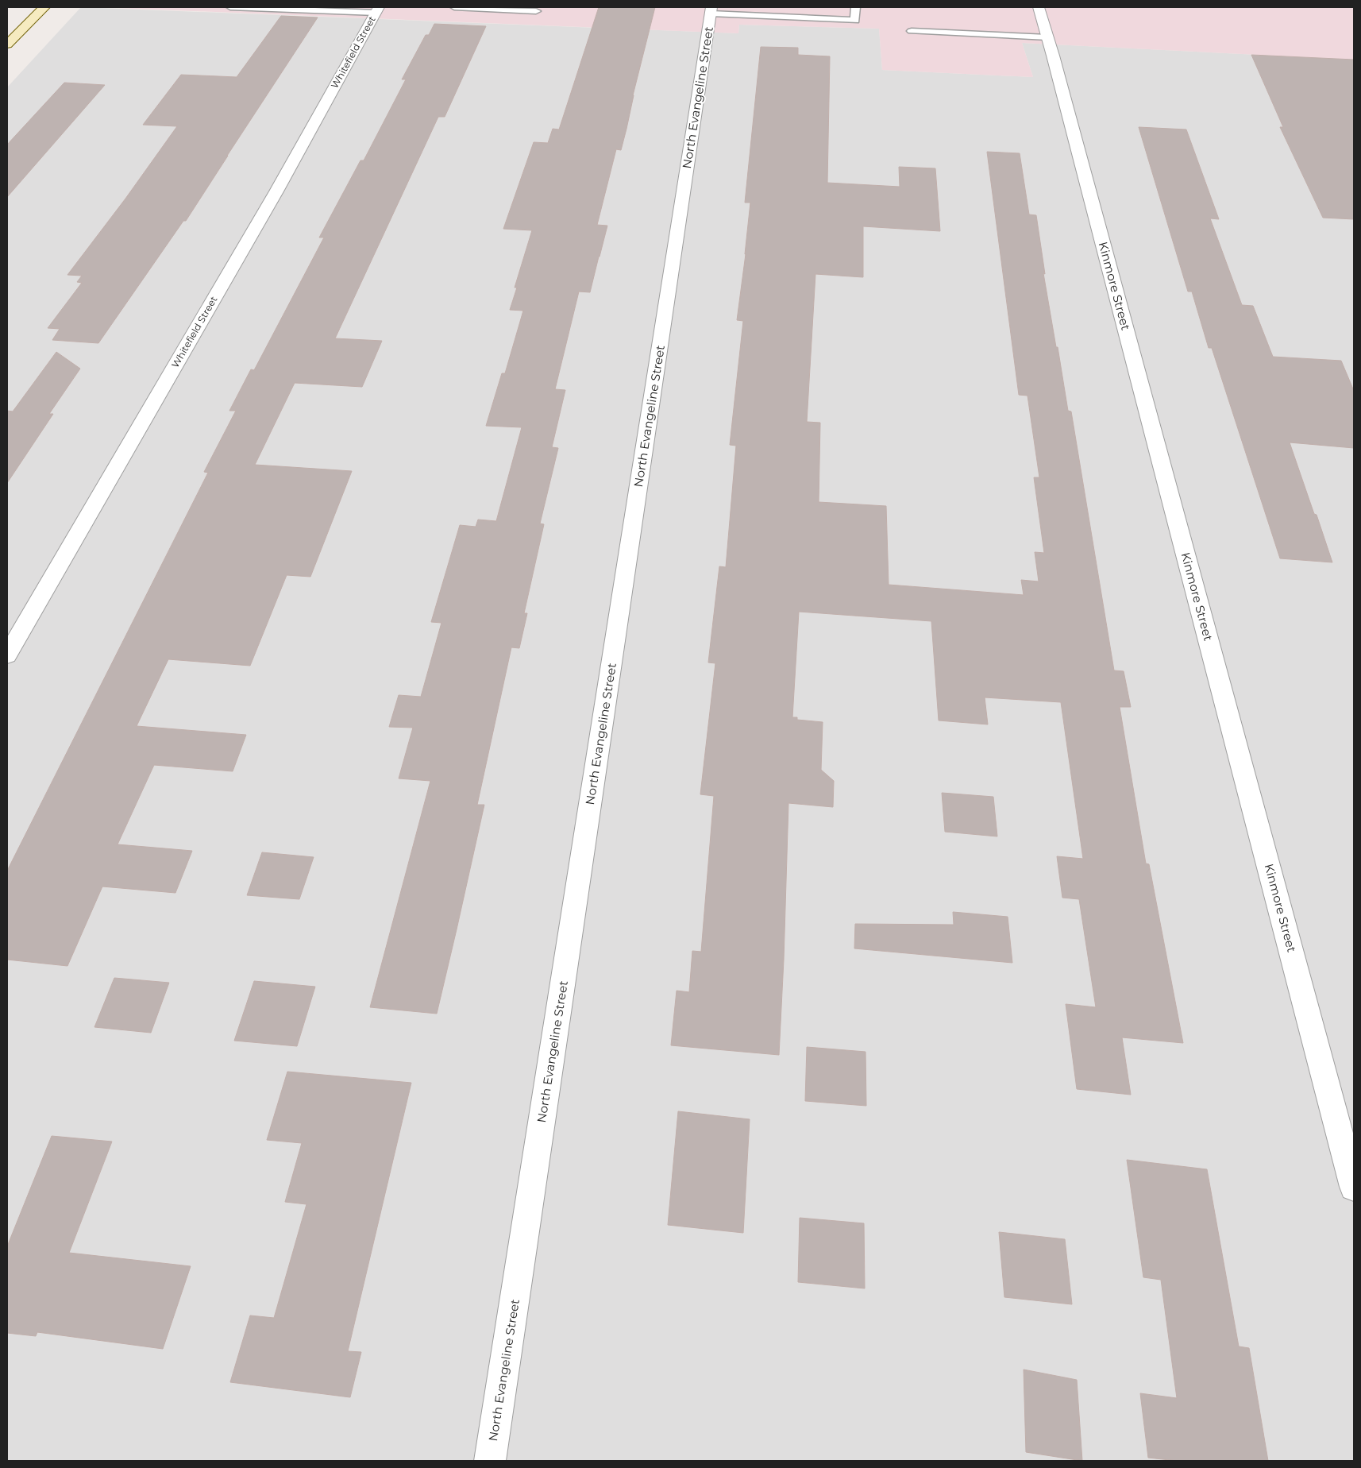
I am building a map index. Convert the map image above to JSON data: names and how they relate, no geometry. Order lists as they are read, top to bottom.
{
  "streets": {
    "street": ["Whitefield Street", "North Evangeline Street", "Kinmore Street"]
  }
}
